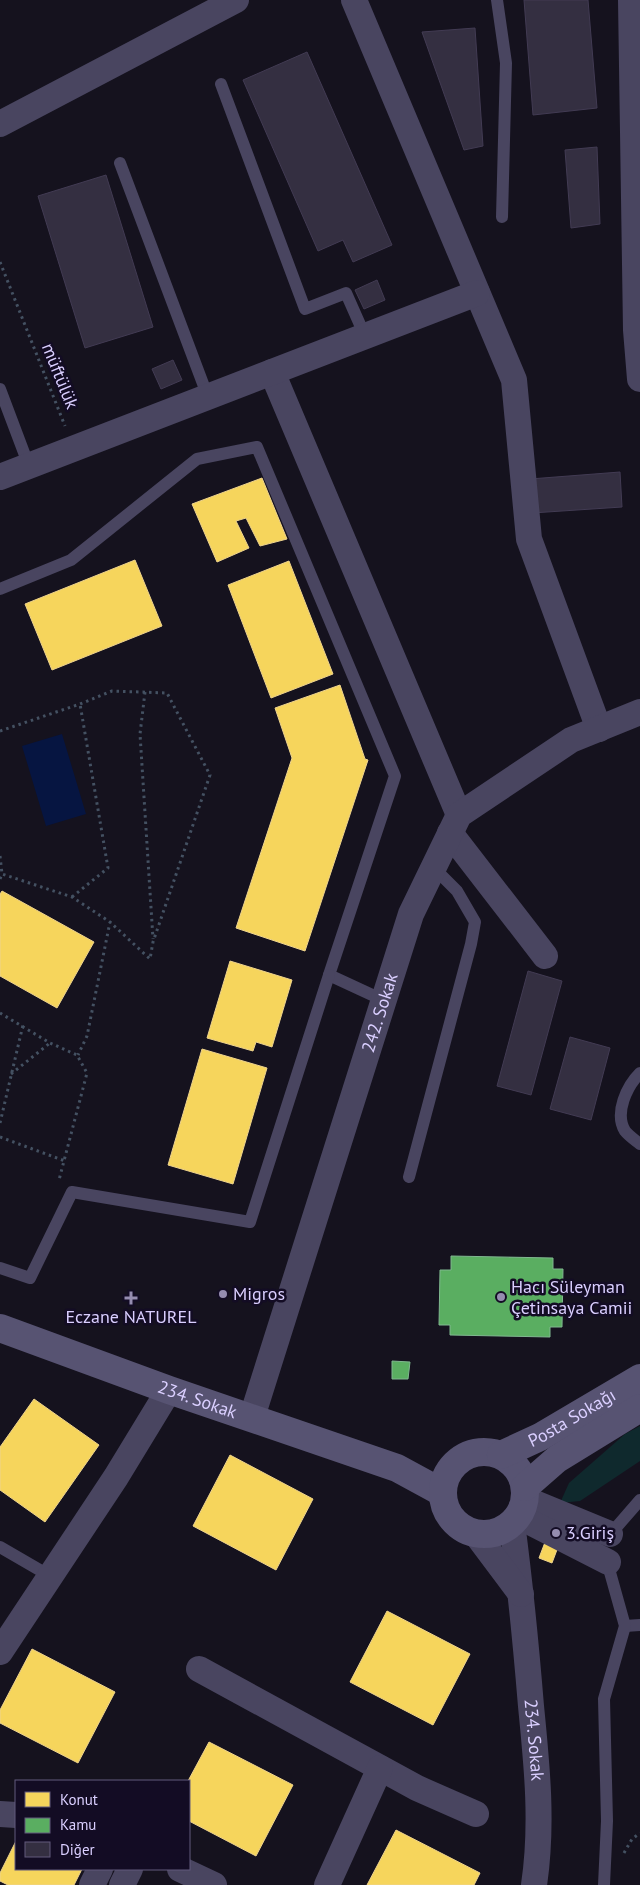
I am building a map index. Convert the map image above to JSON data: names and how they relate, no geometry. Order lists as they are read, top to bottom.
{
  "streets": {
    "street": ["242. Sokak", "234. Sokak", "Posta Sokağı"],
    "path": ["müftülük"]
  },
  "crossings": [
    ["242. Sokak", "234. Sokak"],
    ["234. Sokak", "Posta Sokağı"]
  ],
  "places": {
    "other": ["Migros", "Hacı Süleyman Çetinsaya Camii", "3.Giriş"],
    "health": ["Eczane NATUREL"]
  },
  "legend": ["Konut", "Kamu", "Diğer"]
}
